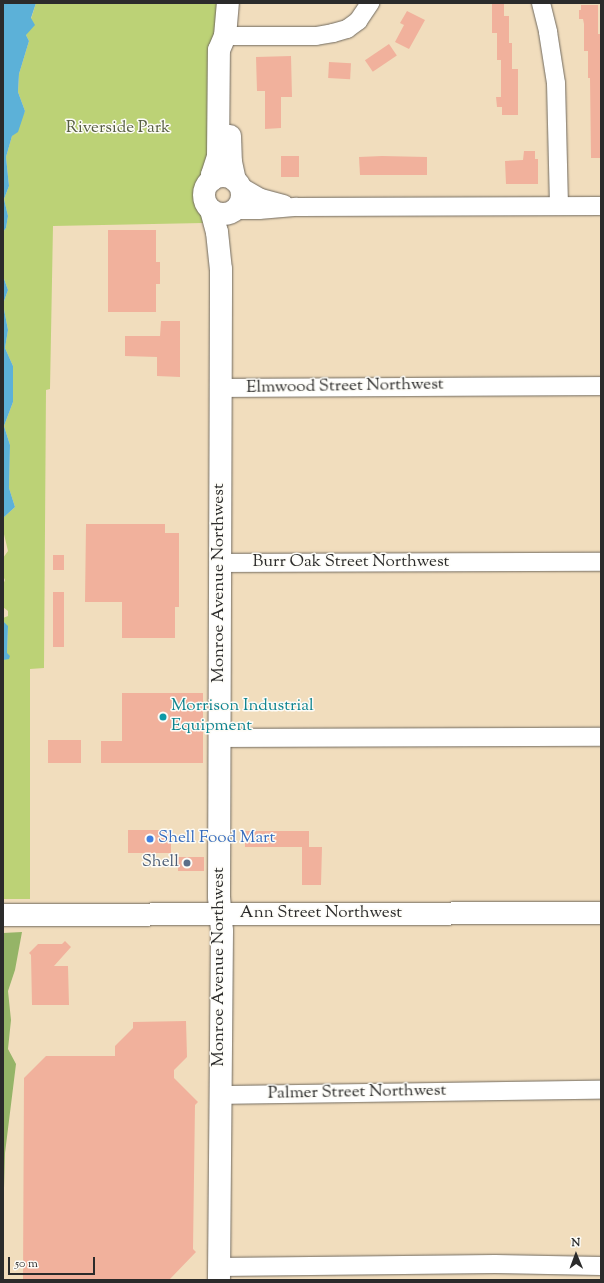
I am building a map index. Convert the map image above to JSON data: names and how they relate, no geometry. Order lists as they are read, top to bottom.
{
  "streets": {
    "main road": ["Monroe Avenue Northwest", "Ann Street Northwest"],
    "street": ["Elmwood Street Northwest", "Burr Oak Street Northwest", "Palmer Street Northwest"]
  },
  "crossings": [
    ["Elmwood Street Northwest", "Monroe Avenue Northwest"],
    ["Burr Oak Street Northwest", "Monroe Avenue Northwest"],
    ["Monroe Avenue Northwest", "Ann Street Northwest"],
    ["Monroe Avenue Northwest", "Palmer Street Northwest"]
  ],
  "parks": ["Riverside Park"],
  "places": ["Morrison Industrial Equipment", "Shell Food Mart", "Shell"],
  "scale_bar": "50 m",
  "north": "top"
}
